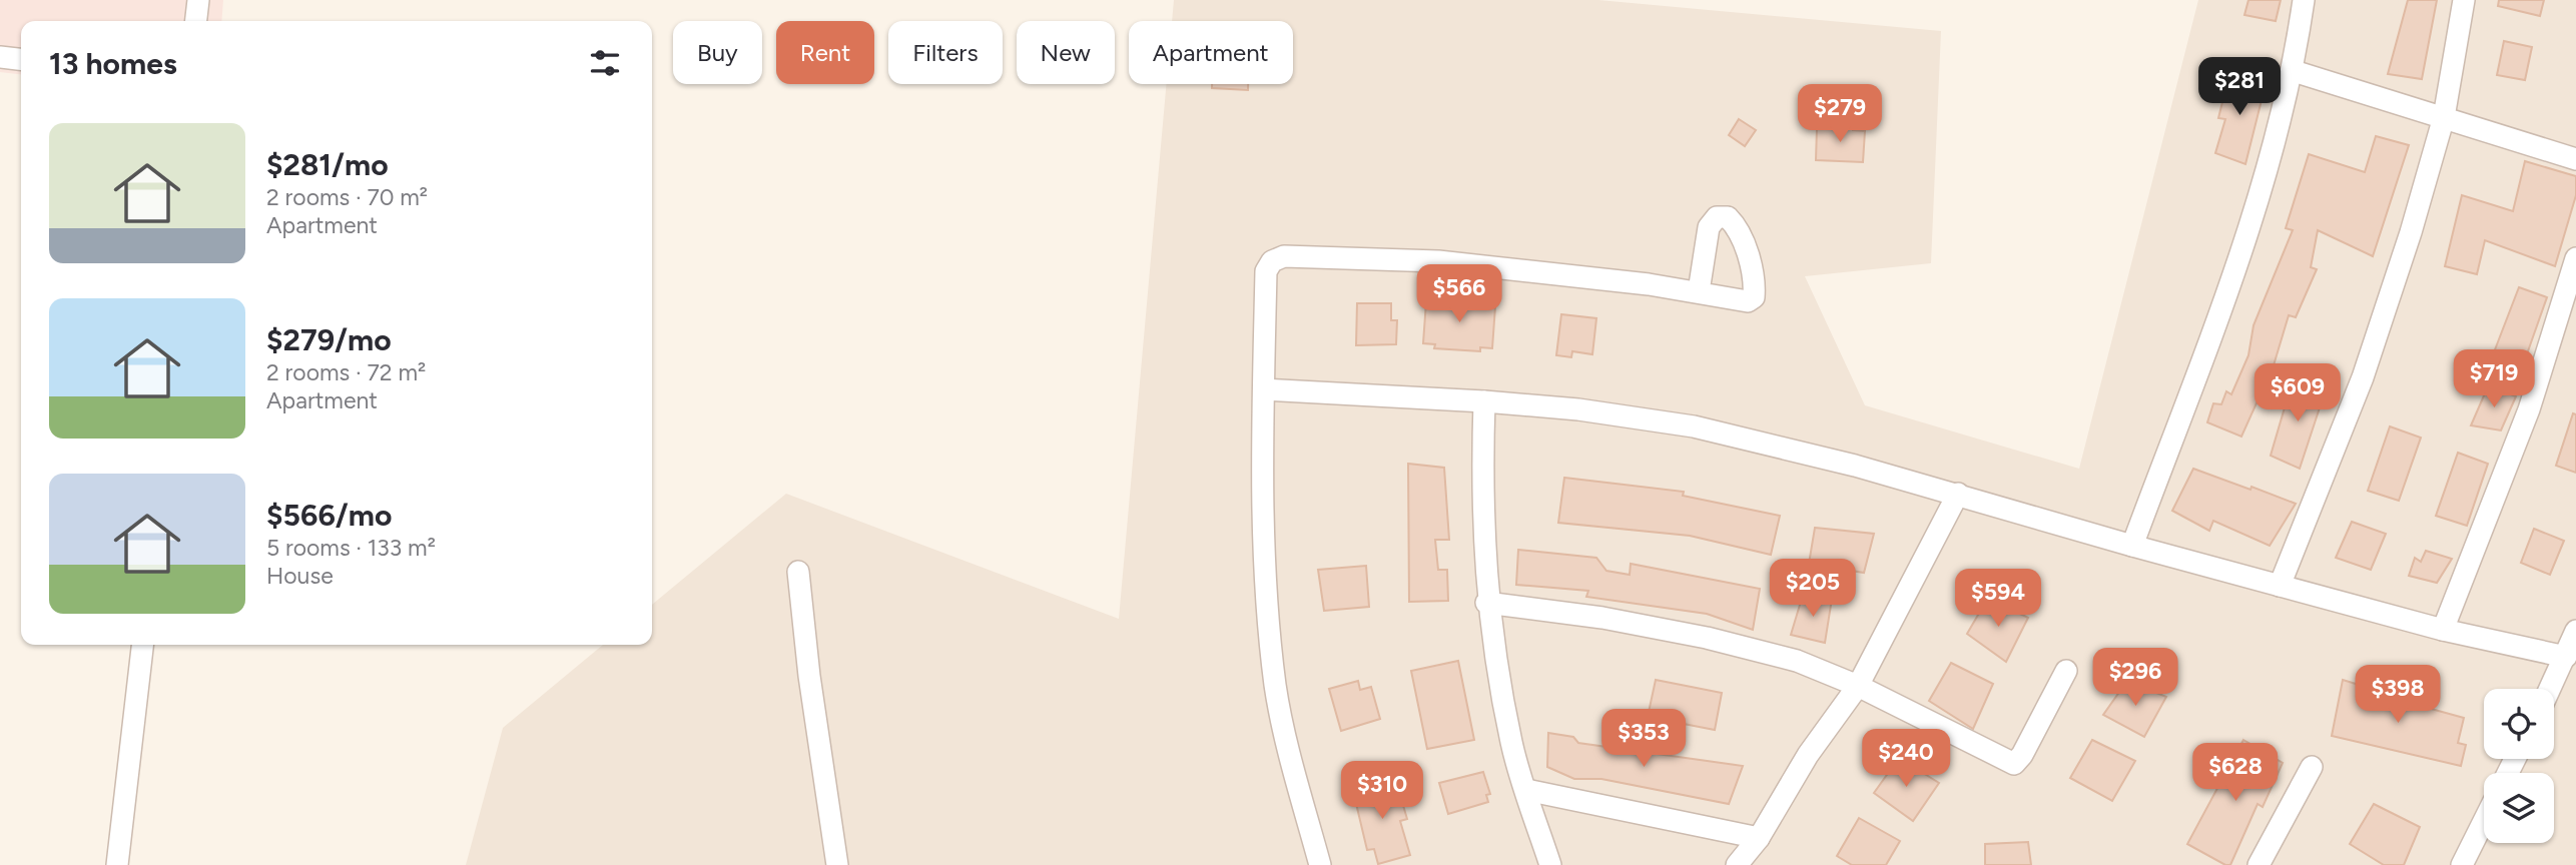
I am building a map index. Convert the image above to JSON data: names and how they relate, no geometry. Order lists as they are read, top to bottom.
{
  "page": {
    "chip": [
      "Buy",
      "Rent",
      "Filters",
      "New",
      "Apartment"
    ],
    "heading": "13 homes",
    "price": [
      "$281",
      "$279",
      "$566",
      "$719",
      "$609",
      "$205",
      "$594",
      "$296",
      "$398",
      "$353",
      "$240",
      "$628",
      "$310"
    ],
    "list": [
      {
        "name": "$281/mo",
        "note": "2 rooms · 70 m² · Apartment"
      },
      {
        "name": "$279/mo",
        "note": "2 rooms · 72 m² · Apartment"
      },
      {
        "name": "$566/mo",
        "note": "5 rooms · 133 m² · House"
      }
    ]
  }
}
